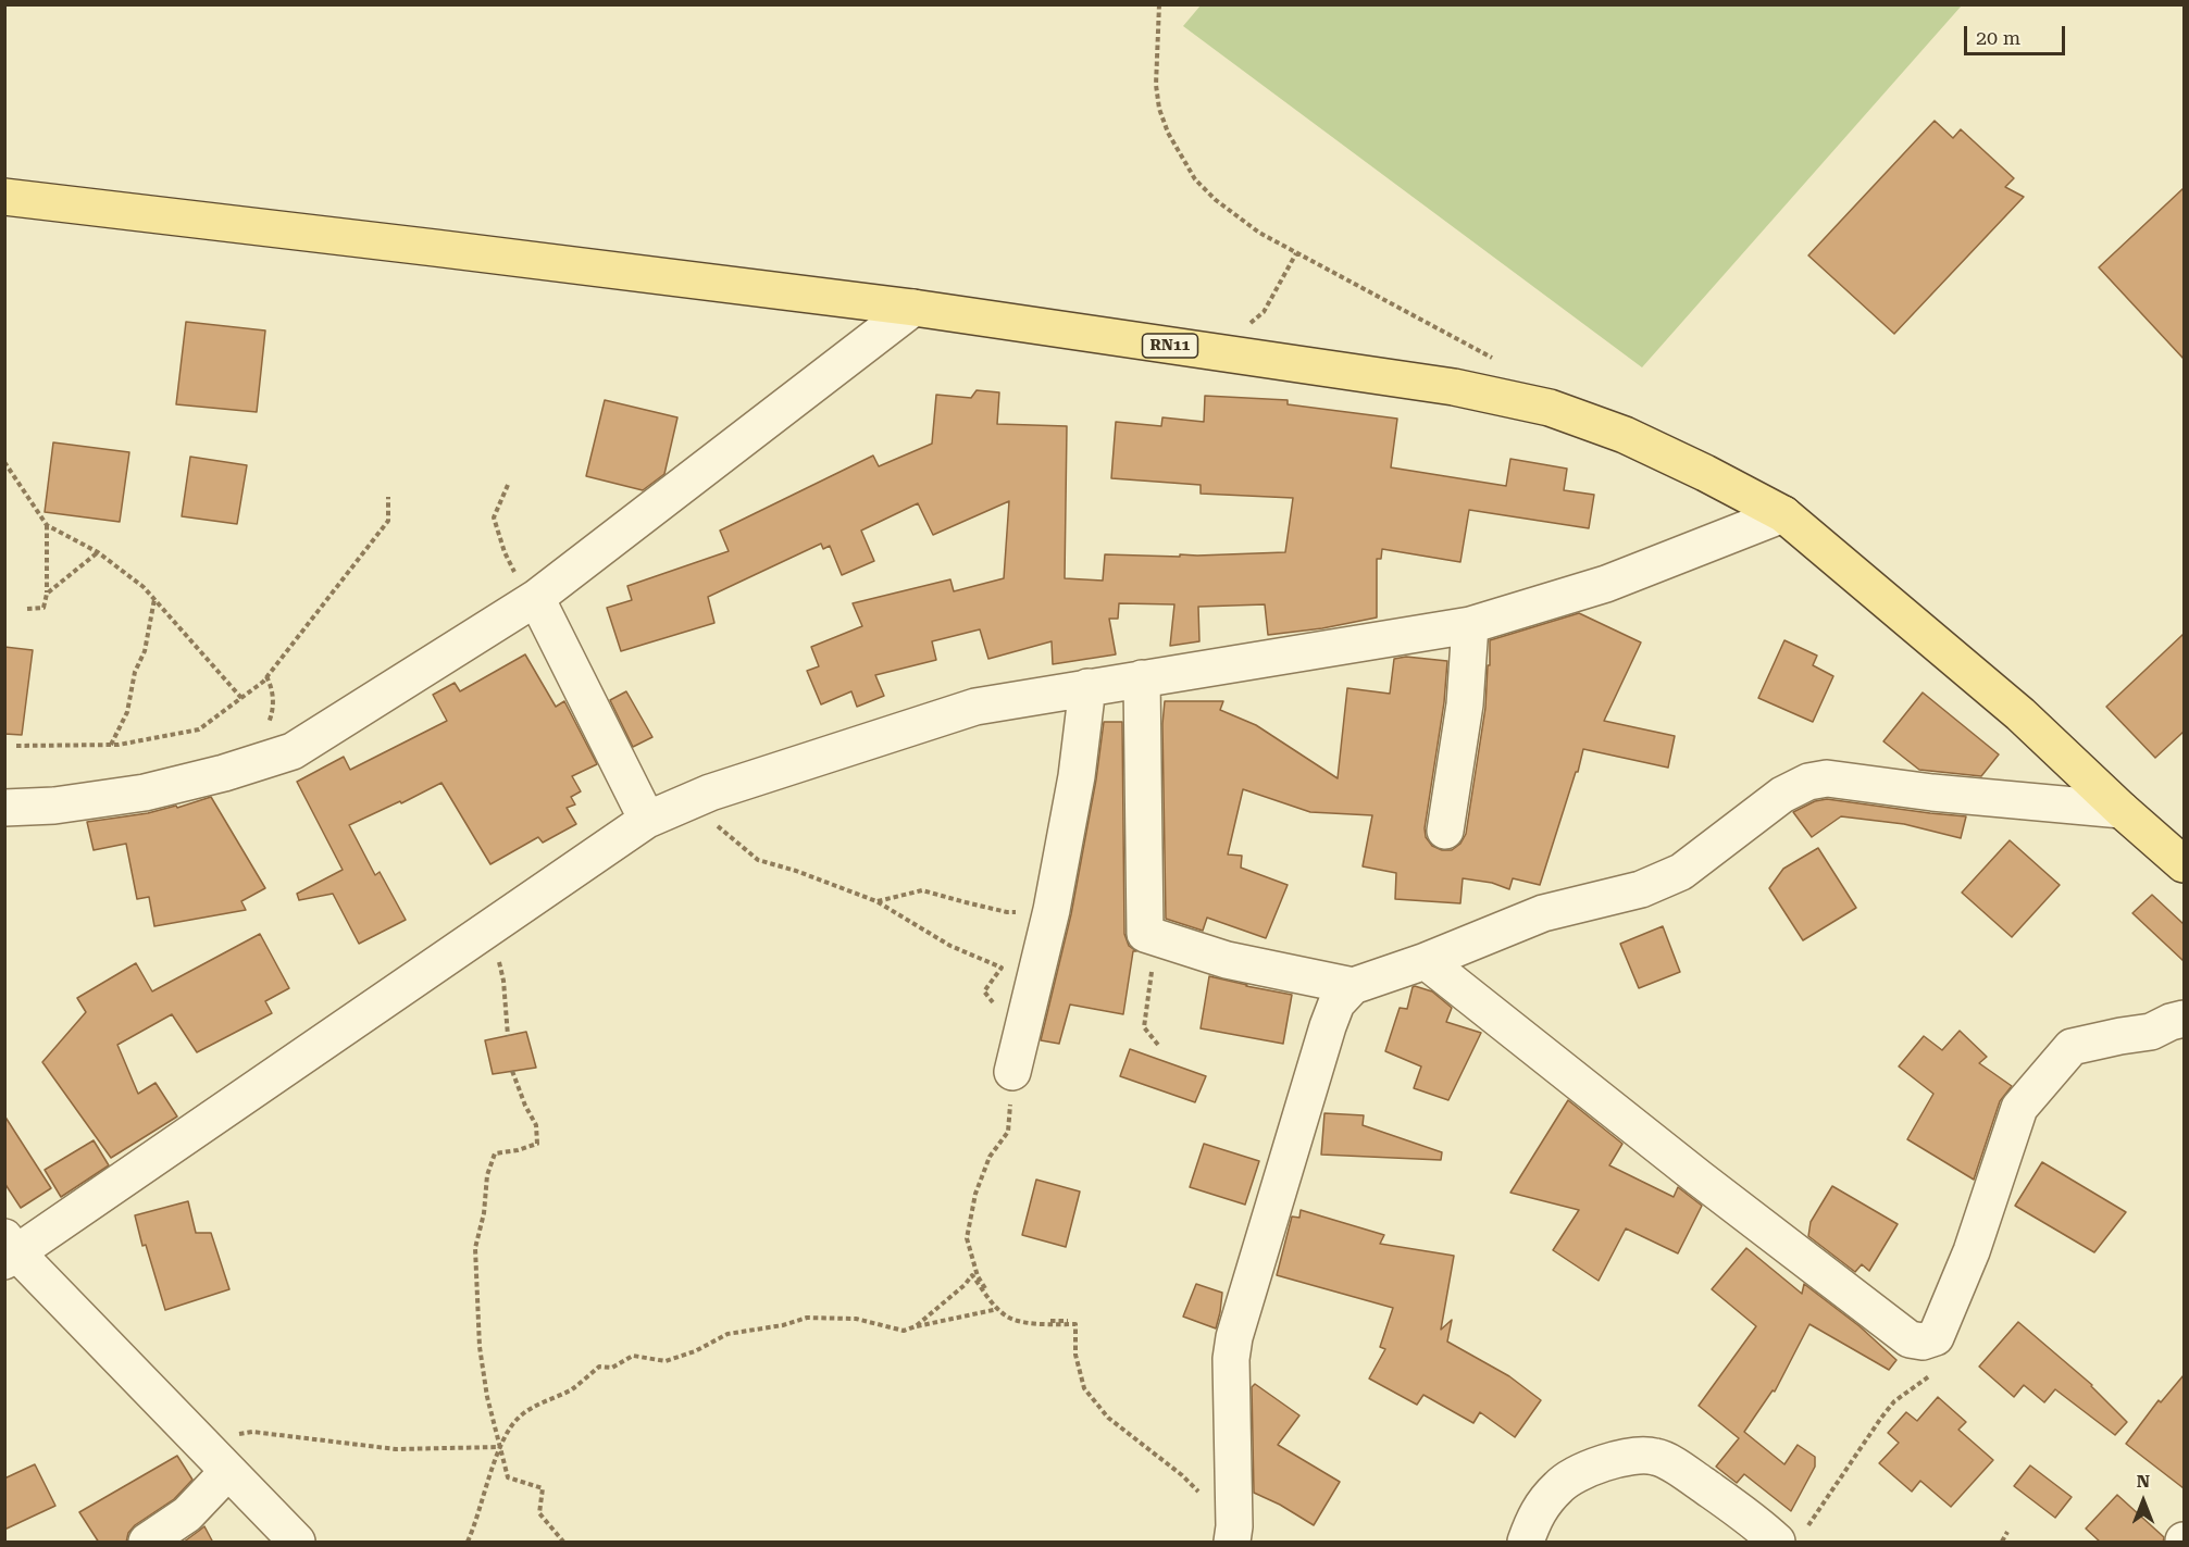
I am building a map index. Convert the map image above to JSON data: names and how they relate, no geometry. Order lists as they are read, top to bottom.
{
  "streets": {
    "main road": ["RN11"]
  },
  "scale_bar": "20 m",
  "north": "top"
}
